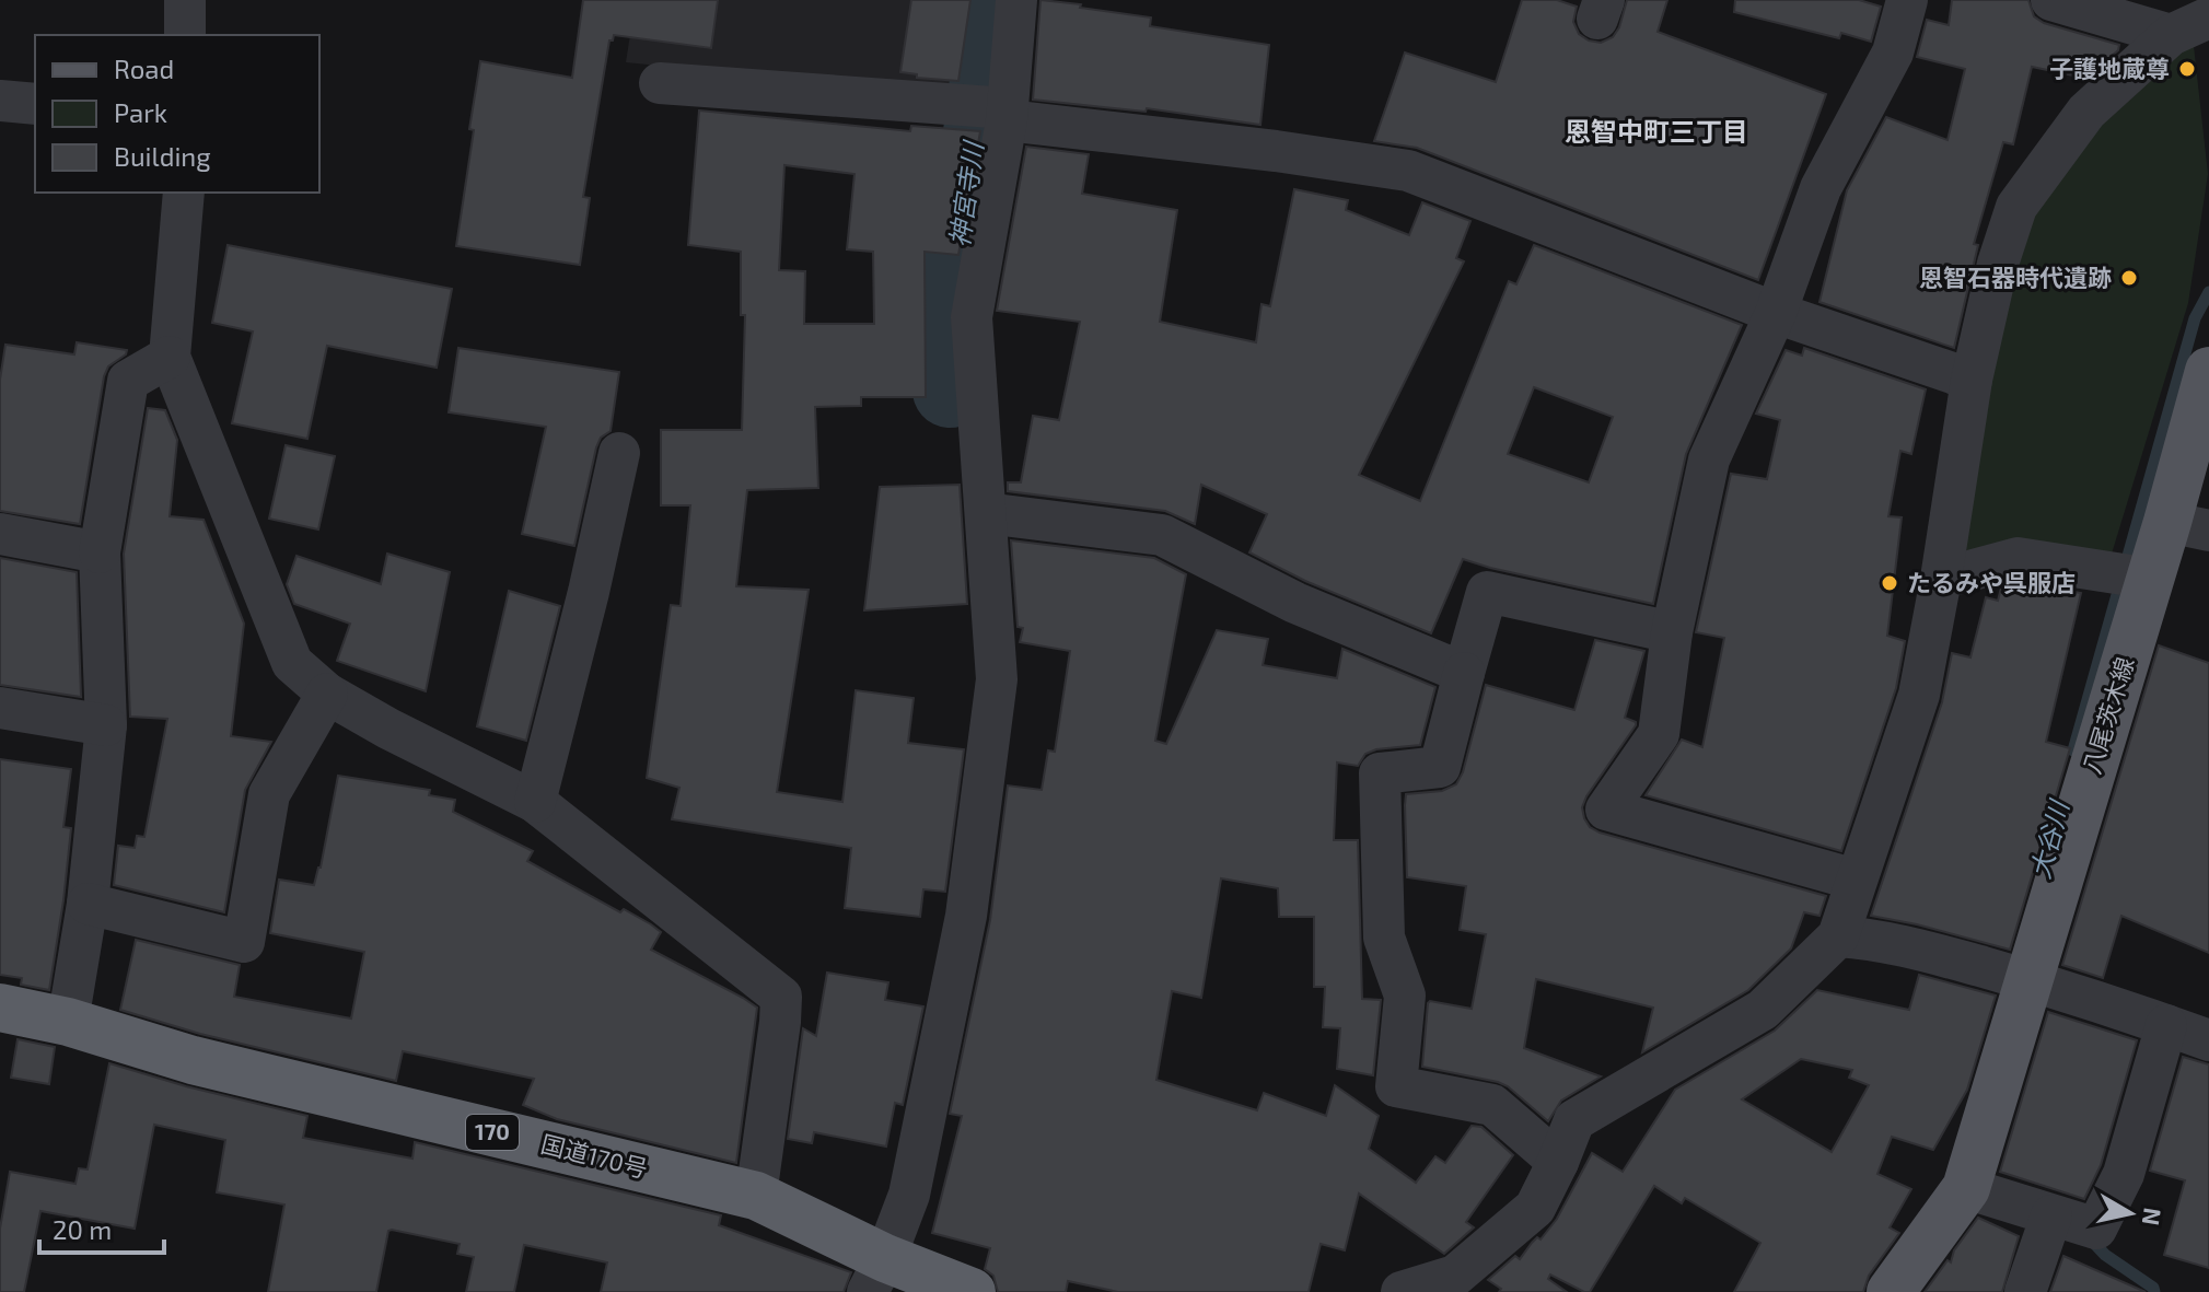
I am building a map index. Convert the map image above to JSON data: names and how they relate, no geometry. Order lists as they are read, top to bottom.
{
  "streets": {
    "highway": ["170", "国道170号"],
    "main road": ["八尾茨木線"]
  },
  "districts": ["恩智中町三丁目"],
  "water": ["神宮寺川", "大谷川"],
  "places": ["子護地蔵尊", "恩智石器時代遺跡", "たるみや呉服店"],
  "legend": ["Road", "Park", "Building"],
  "scale_bar": "20 m",
  "north": "right"
}
